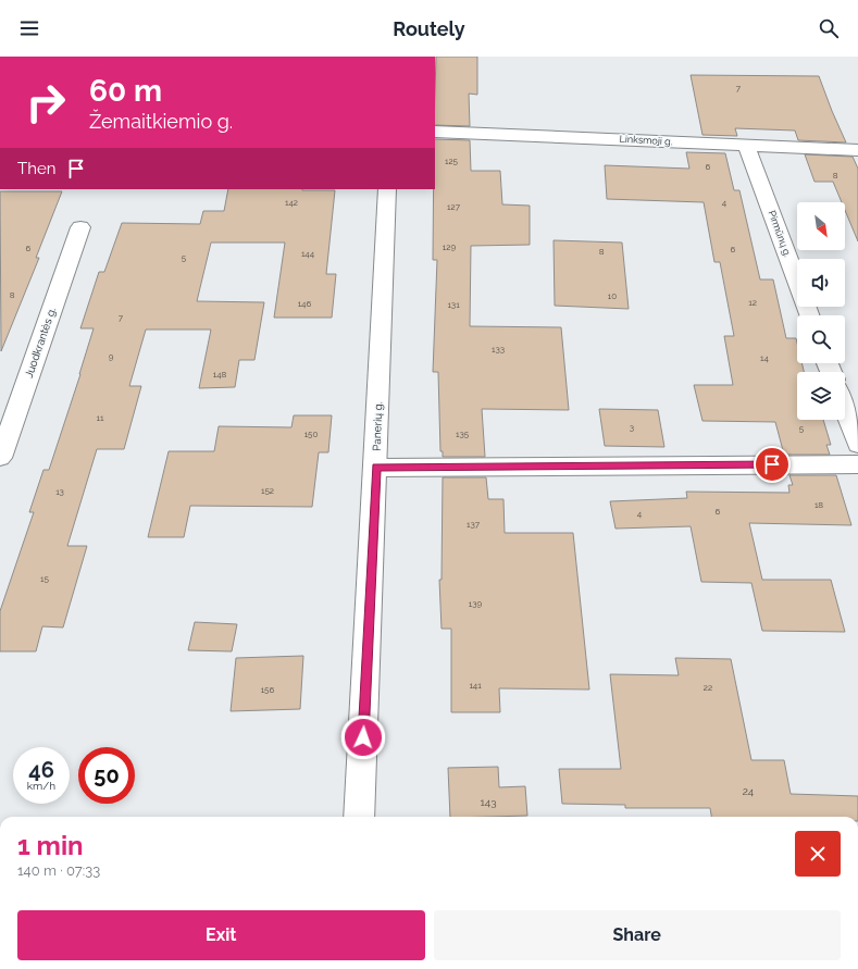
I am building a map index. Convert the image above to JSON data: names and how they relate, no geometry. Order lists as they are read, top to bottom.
{
  "streets": {
    "street": [
      "Linksmoji g.",
      "Pirmūnų g.",
      "Juodkrantės g.",
      "Panerių g."
    ]
  },
  "crossings": [
    ["Linksmoji g.", "Pirmūnų g."]
  ],
  "house_numbers": [
    "7",
    "125",
    "6",
    "8",
    "142",
    "4",
    "127",
    "129",
    "6",
    "6",
    "8",
    "144",
    "5",
    "8",
    "10",
    "12",
    "146",
    "131",
    "7",
    "133",
    "9",
    "14",
    "148",
    "11",
    "3",
    "5",
    "150",
    "135",
    "152",
    "13",
    "18",
    "6",
    "4",
    "137",
    "15",
    "139",
    "141",
    "22",
    "156",
    "24",
    "143"
  ],
  "north": "bottom right",
  "page": {
    "header": "Routely",
    "turn": ["60 m", "Žemaitkiemio g."],
    "then": "Then",
    "speed": "46 km/h",
    "limit": "50",
    "heading": ["1 min", "140 m · 07:33"],
    "buttons": ["Exit", "Share"]
  }
}
